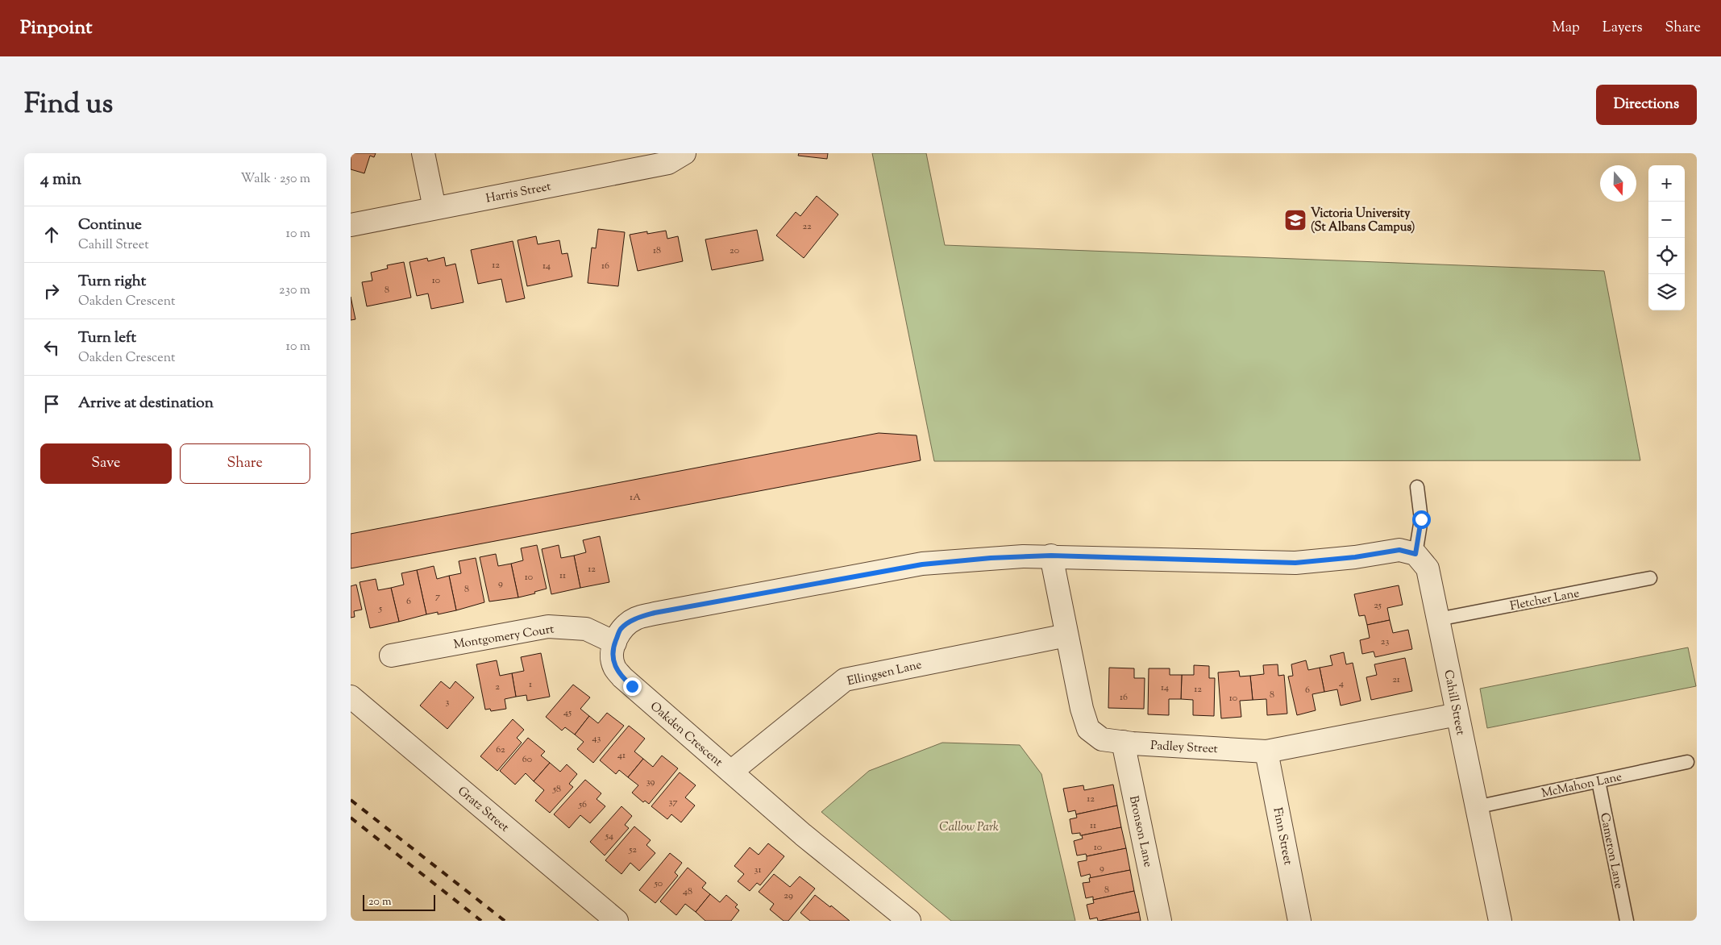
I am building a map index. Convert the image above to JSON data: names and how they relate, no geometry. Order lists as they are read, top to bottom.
{
  "streets": {
    "street": [
      "Harris Street",
      "Montgomery Court",
      "Ellingsen Lane",
      "Cahill Street",
      "Oakden Crescent",
      "Padley Street",
      "Gratz Street",
      "Bronson Lane",
      "Finn Street"
    ],
    "lane": ["Fletcher Lane", "McMahon Lane", "Cameron Lane"]
  },
  "crossings": [
    ["Fletcher Lane", "Cahill Street"],
    ["Montgomery Court", "Oakden Crescent"],
    ["Ellingsen Lane", "Oakden Crescent"],
    ["Ellingsen Lane", "Padley Street"],
    ["Cahill Street", "Oakden Crescent"],
    ["Cahill Street", "Padley Street"],
    ["Cahill Street", "McMahon Lane"],
    ["Oakden Crescent", "Padley Street"],
    ["Padley Street", "Bronson Lane"],
    ["Padley Street", "Finn Street"],
    ["McMahon Lane", "Cameron Lane"]
  ],
  "parks": ["Callow Park"],
  "places": {
    "school or university": ["Victoria University (St Albans Campus)"]
  },
  "house_numbers": [
    "22",
    "18",
    "20",
    "12",
    "14",
    "16",
    "10",
    "8",
    "1A",
    "12",
    "11",
    "10",
    "9",
    "8",
    "7",
    "6",
    "25",
    "5",
    "23",
    "21",
    "4",
    "1",
    "2",
    "14",
    "12",
    "6",
    "8",
    "16",
    "10",
    "3",
    "45",
    "43",
    "62",
    "41",
    "60",
    "39",
    "58",
    "12",
    "37",
    "56",
    "11",
    "54",
    "10",
    "52",
    "9",
    "31",
    "50",
    "8",
    "48",
    "29"
  ],
  "scale_bar": "20 m",
  "north": "bottom",
  "page": {
    "header": "Pinpoint",
    "nav": ["Map", "Layers", "Share"],
    "title": "Find us",
    "buttons": [
      "Directions",
      ["Save", "Share"]
    ],
    "heading": ["4 min", "Walk · 250 m"],
    "map_buttons": ["+", "−"],
    "list": [
      ["Continue", "Cahill Street", "10 m"],
      ["Turn right", "Oakden Crescent", "230 m"],
      ["Turn left", "Oakden Crescent", "10 m"],
      "Arrive at destination"
    ],
    "scale": "20 m"
  }
}
